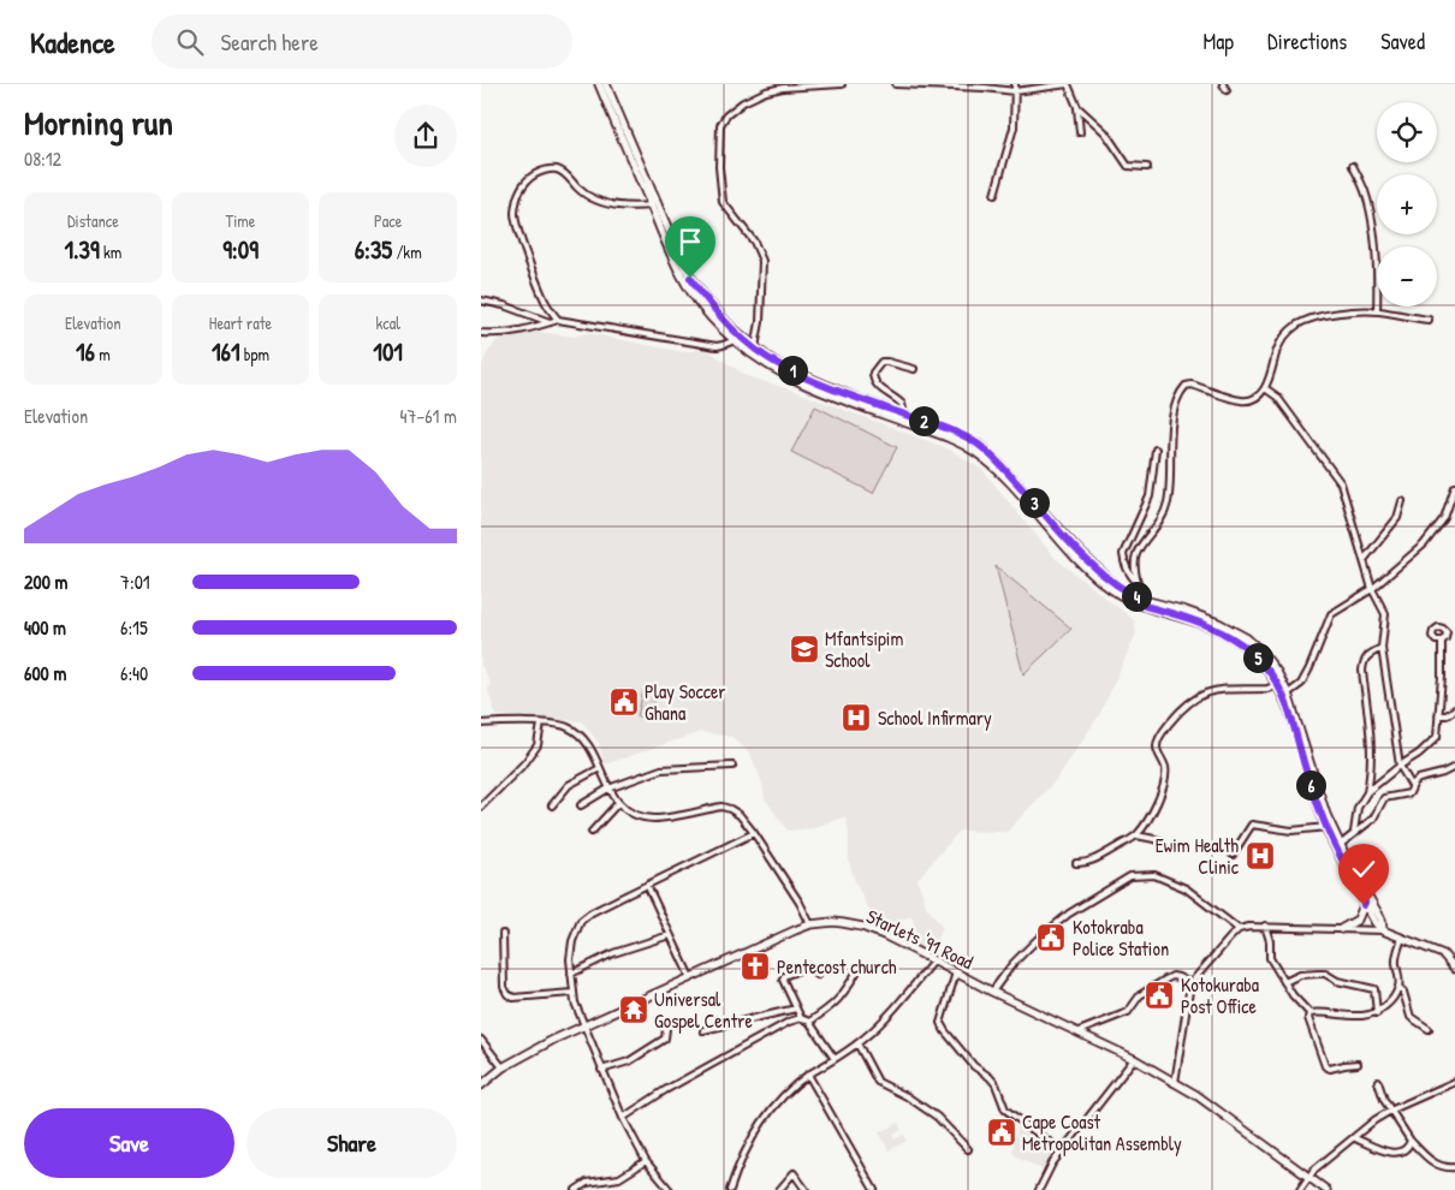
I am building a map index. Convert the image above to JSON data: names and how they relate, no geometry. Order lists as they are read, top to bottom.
{
  "streets": {
    "street": ["Starlets '91 Road"]
  },
  "places": {
    "school or university": ["Mfantsipim School"],
    "public building": [
      "Play Soccer Ghana",
      "Kotokraba Police Station",
      "Kotokuraba Post Office",
      "Cape Coast Metropolitan Assembly"
    ],
    "hospital": ["School Infirmary", "Ewim Health Clinic"],
    "church": ["Pentecost church"],
    "temple": ["Universal Gospel Centre"]
  },
  "page": {
    "header": "Kadence",
    "search": "Search here",
    "nav": ["Map", "Directions", "Saved"],
    "heading": ["Morning run", "08:12"],
    "map_buttons": ["+", "−"],
    "stats": [
      ["Distance", "1.39 km"],
      ["Time", "9:09"],
      ["Pace", "6:35 /km"],
      ["Elevation", "16 m"],
      ["Heart rate", "161 bpm"],
      ["kcal", "101"]
    ],
    "pins": [
      "1",
      "2",
      "3",
      "4",
      "5",
      "6"
    ],
    "chart": ["Elevation", "47–61 m"],
    "list": [
      {
        "name": "200 m",
        "note": "7:01"
      },
      {
        "name": "400 m",
        "note": "6:15"
      },
      {
        "name": "600 m",
        "note": "6:40"
      }
    ],
    "buttons": ["Save", "Share"]
  }
}
